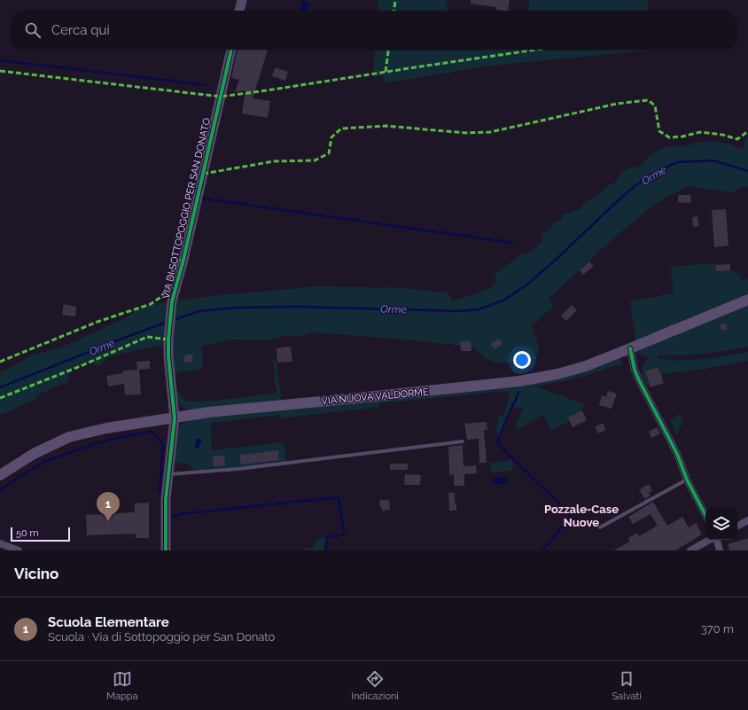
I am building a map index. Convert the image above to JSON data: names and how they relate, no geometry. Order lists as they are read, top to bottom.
{
  "streets": {
    "main road": ["VIA NUOVA VALDORME"],
    "street": ["VIA DI SOTTOPOGGIO PER SAN DONATO"]
  },
  "crossings": [
    ["VIA DI SOTTOPOGGIO PER SAN DONATO", "VIA NUOVA VALDORME"]
  ],
  "districts": ["Pozzale-Case Nuove"],
  "water": ["Orme"],
  "scale_bar": "50 m",
  "page": {
    "search": "Cerca qui",
    "pins": "1",
    "scale": "50 m",
    "heading": "Vicino",
    "list": [
      {
        "mark": "1",
        "name": "Scuola Elementare",
        "note": "Scuola · Via di Sottopoggio per San Donato",
        "value": "370 m"
      }
    ],
    "nav": ["Mappa", "Indicazioni", "Salvati"]
  }
}
